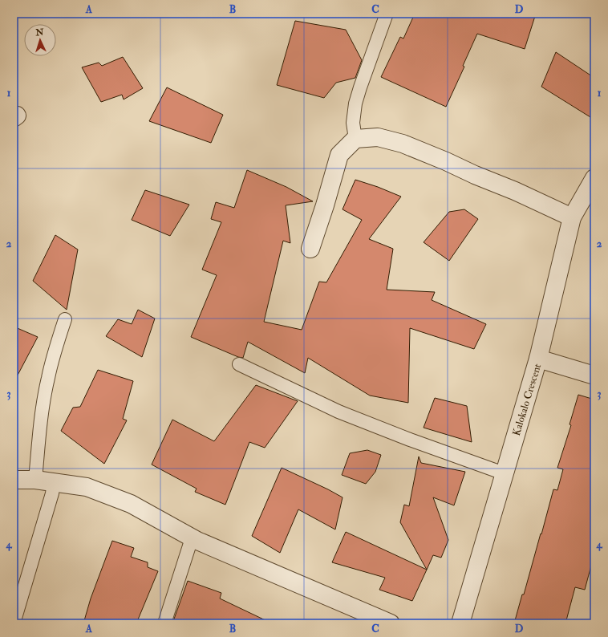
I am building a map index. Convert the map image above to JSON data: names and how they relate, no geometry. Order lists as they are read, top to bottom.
{
  "streets": {
    "street": ["Kalokalo Crescent"]
  },
  "north": "top",
  "grid": {
    "columns": [
      "A",
      "B",
      "C",
      "D"
    ],
    "rows": [
      "1",
      "2",
      "3",
      "4"
    ]
  }
}
